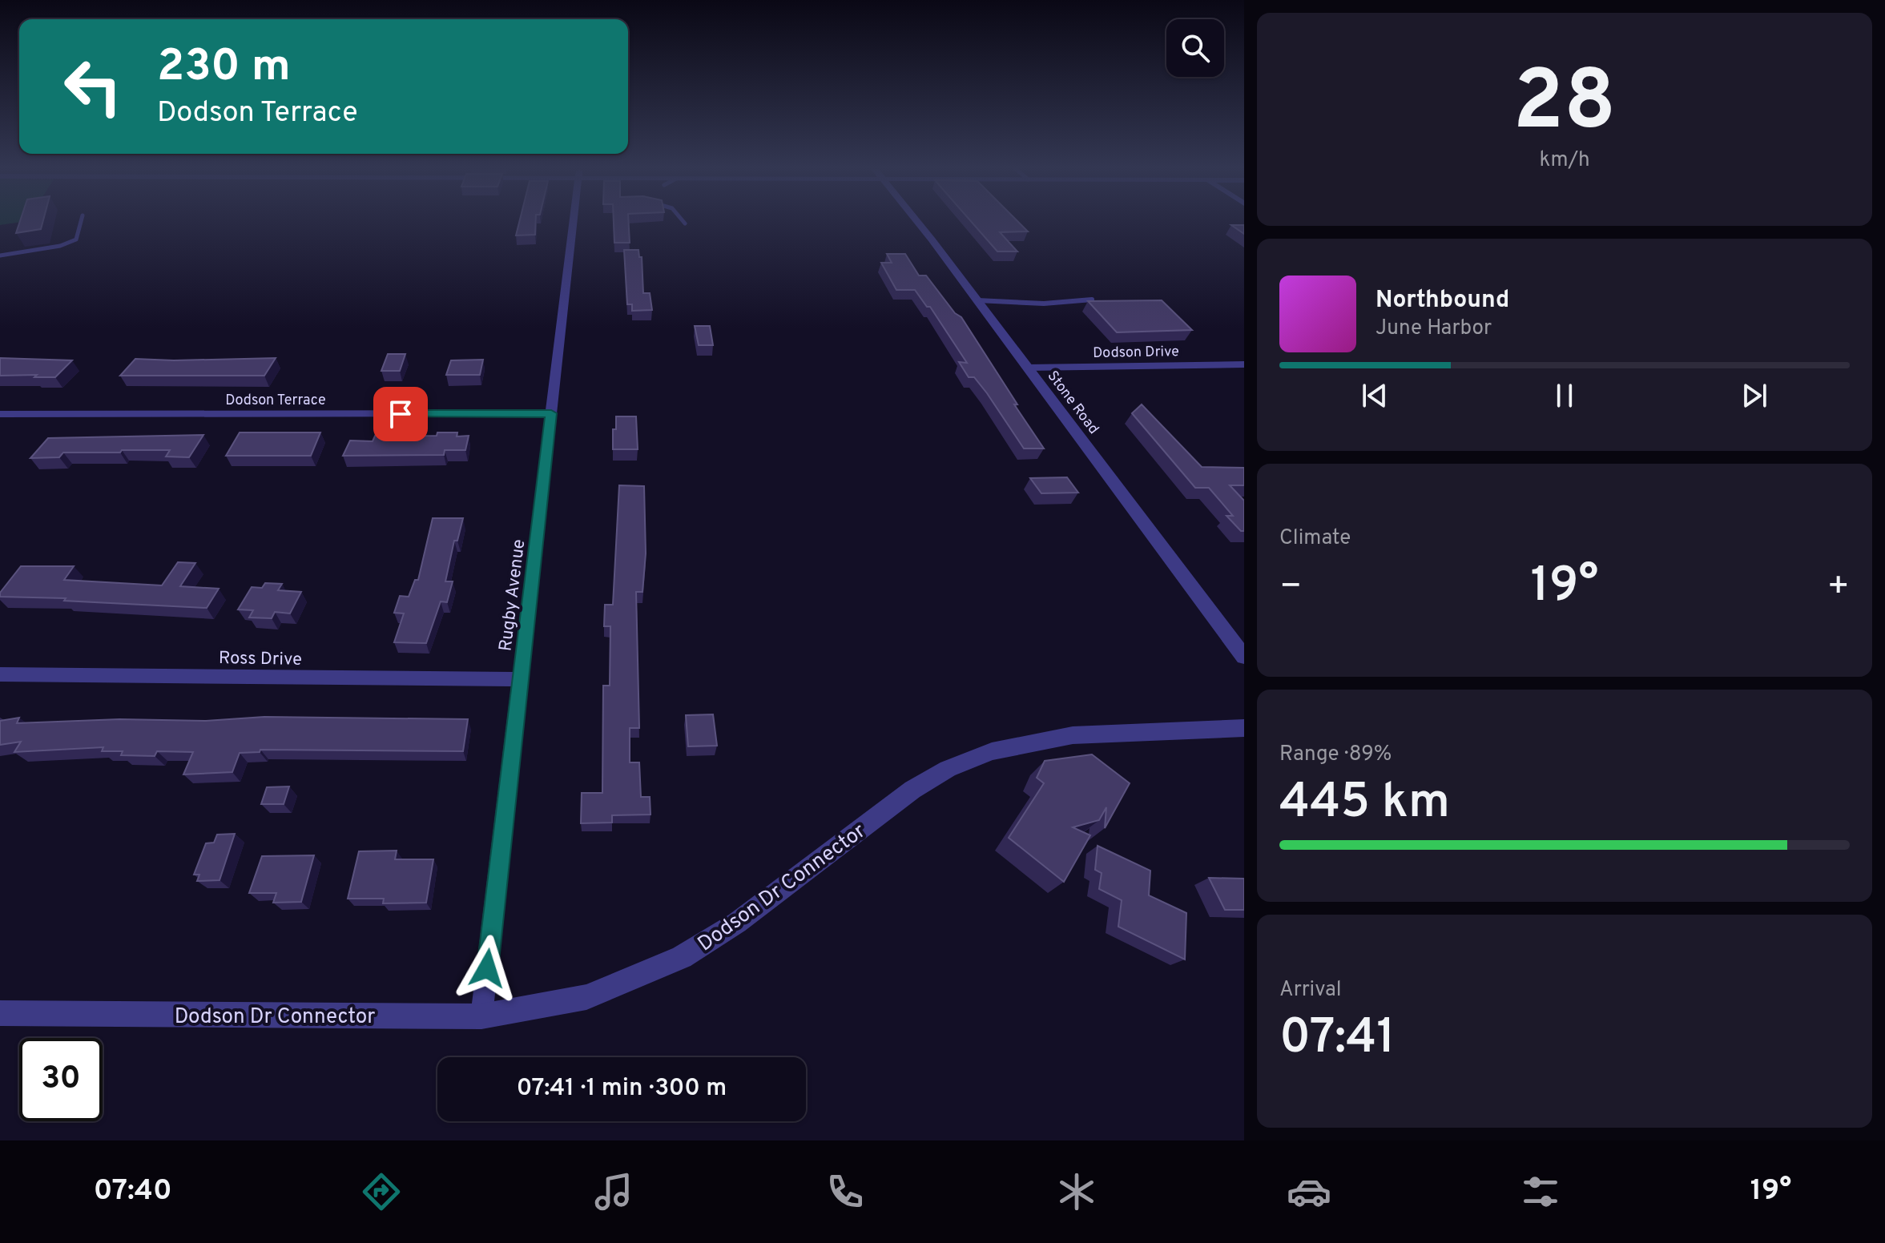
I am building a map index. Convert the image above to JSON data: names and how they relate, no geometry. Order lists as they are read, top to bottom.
{
  "streets": {
    "street": [
      "Dodson Drive",
      "Dodson Terrace",
      "Stone Road",
      "Rugby Avenue",
      "Ross Drive",
      "Dodson Dr Connector"
    ]
  },
  "crossings": [
    ["Dodson Drive", "Stone Road"],
    ["Dodson Terrace", "Rugby Avenue"],
    ["Rugby Avenue", "Ross Drive"],
    ["Rugby Avenue", "Dodson Dr Connector"]
  ],
  "page": {
    "tile": [
      ["28", "km/h"],
      "Climate",
      ["Range · 89%", "445 km"],
      ["Arrival", "07:41"]
    ],
    "turn": ["230 m", "Dodson Terrace"],
    "song": ["Northbound", "June Harbor"],
    "heat": ["−", "19°", "+"],
    "limit": "30",
    "trip": "07:41 · 1 min · 300 m",
    "tabs": ["07:40", "19°"]
  }
}
